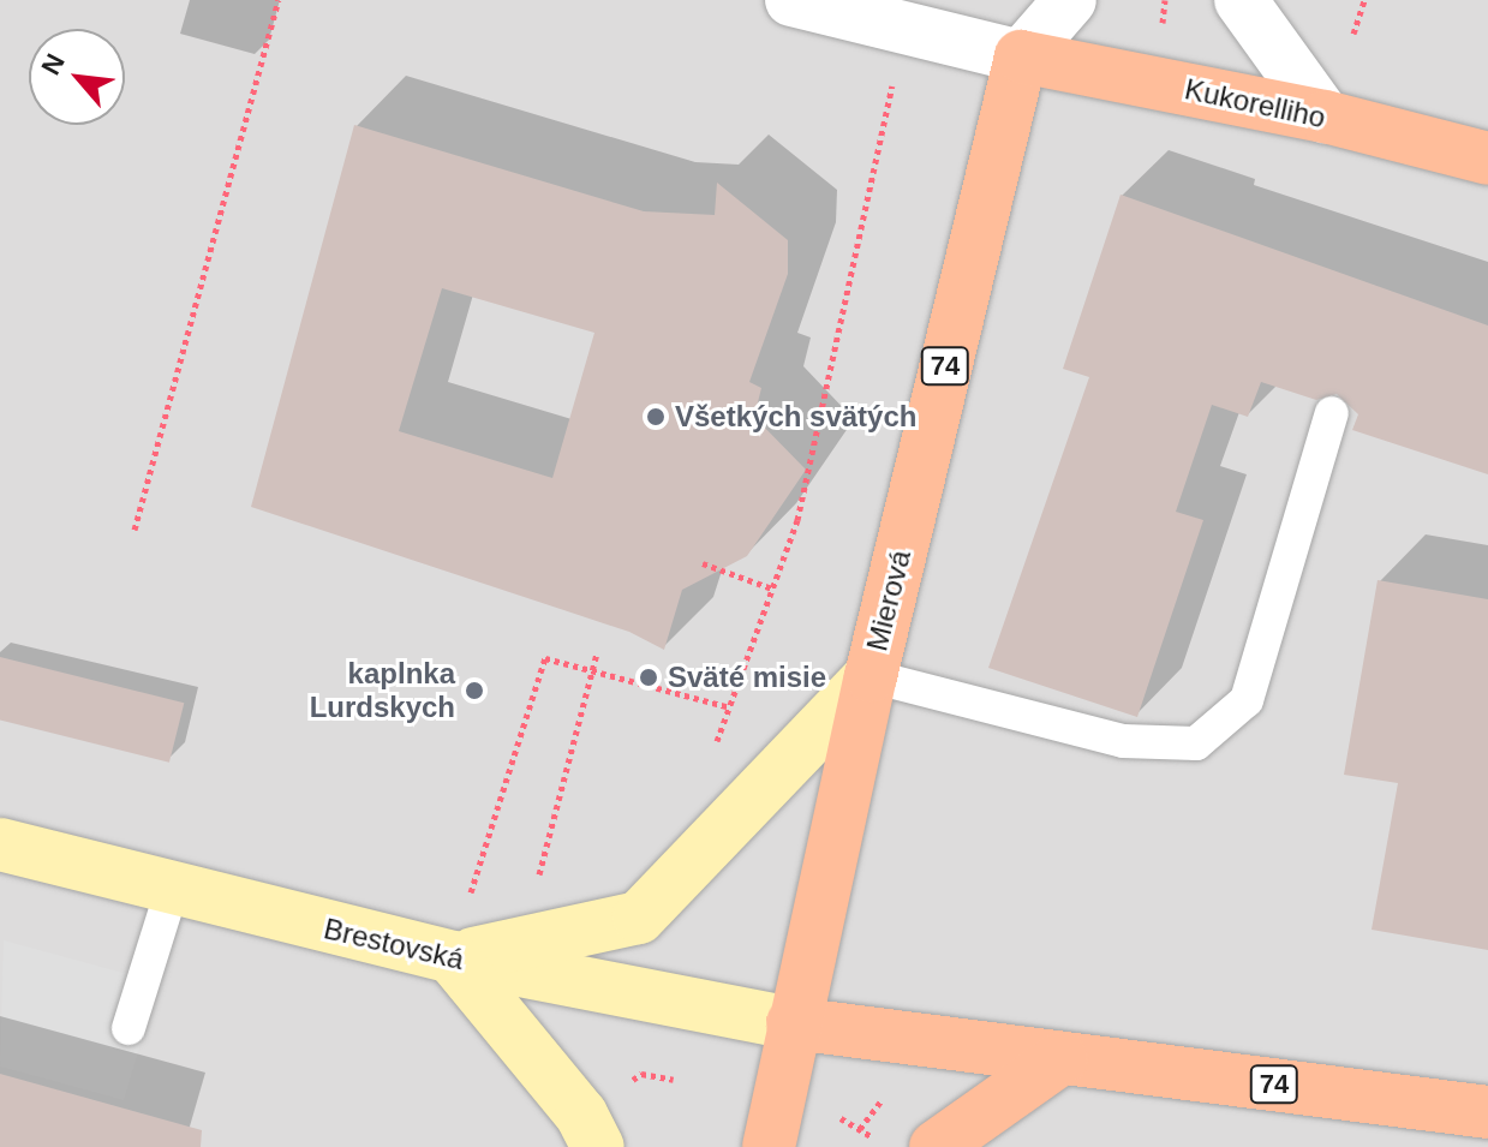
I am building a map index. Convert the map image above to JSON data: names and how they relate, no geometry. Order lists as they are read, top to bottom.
{
  "streets": {
    "main road": ["Kukorelliho", "74", "Mierová"],
    "street": ["Brestovská"]
  },
  "crossings": [
    ["Kukorelliho", "Mierová"],
    ["74", "Mierová"],
    ["74", "Brestovská"],
    ["Mierová", "Brestovská"]
  ],
  "places": ["Všetkých svätých", "Sväté misie", "kaplnka Lurdskych"],
  "north": "top left"
}
